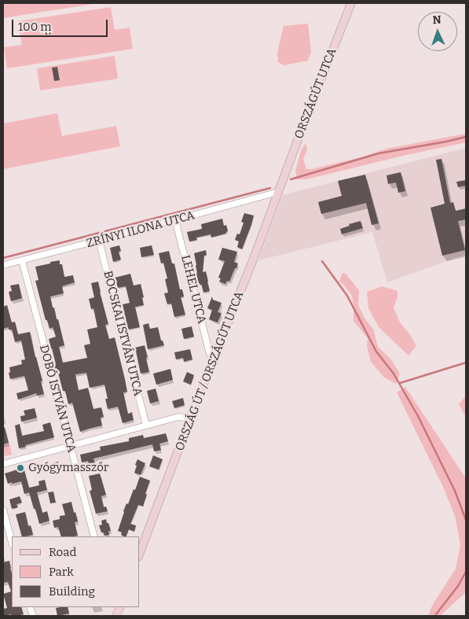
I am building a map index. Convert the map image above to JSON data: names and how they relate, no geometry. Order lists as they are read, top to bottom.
{
  "streets": {
    "main road": ["ORSZÁGÚT UTCA", "ORSZÁG ÚT / ORSZÁGÚT UTCA"],
    "street": [
      "ZRÍNYI ILONA UTCA",
      "LEHEL UTCA",
      "BOCSKAI ISTVÁN UTCA",
      "DOBÓ ISTVÁN UTCA"
    ]
  },
  "crossings": [
    ["ORSZÁGÚT UTCA", "ZRÍNYI ILONA UTCA"],
    ["ORSZÁGÚT UTCA", "ORSZÁG ÚT / ORSZÁGÚT UTCA"],
    ["ZRÍNYI ILONA UTCA", "LEHEL UTCA"],
    ["ZRÍNYI ILONA UTCA", "BOCSKAI ISTVÁN UTCA"],
    ["ZRÍNYI ILONA UTCA", "ORSZÁG ÚT / ORSZÁGÚT UTCA"],
    ["ZRÍNYI ILONA UTCA", "DOBÓ ISTVÁN UTCA"],
    ["LEHEL UTCA", "ORSZÁG ÚT / ORSZÁGÚT UTCA"]
  ],
  "places": ["Gyógymasszőr"],
  "legend": ["Road", "Park", "Building"],
  "scale_bar": "100 m",
  "north": "top"
}
